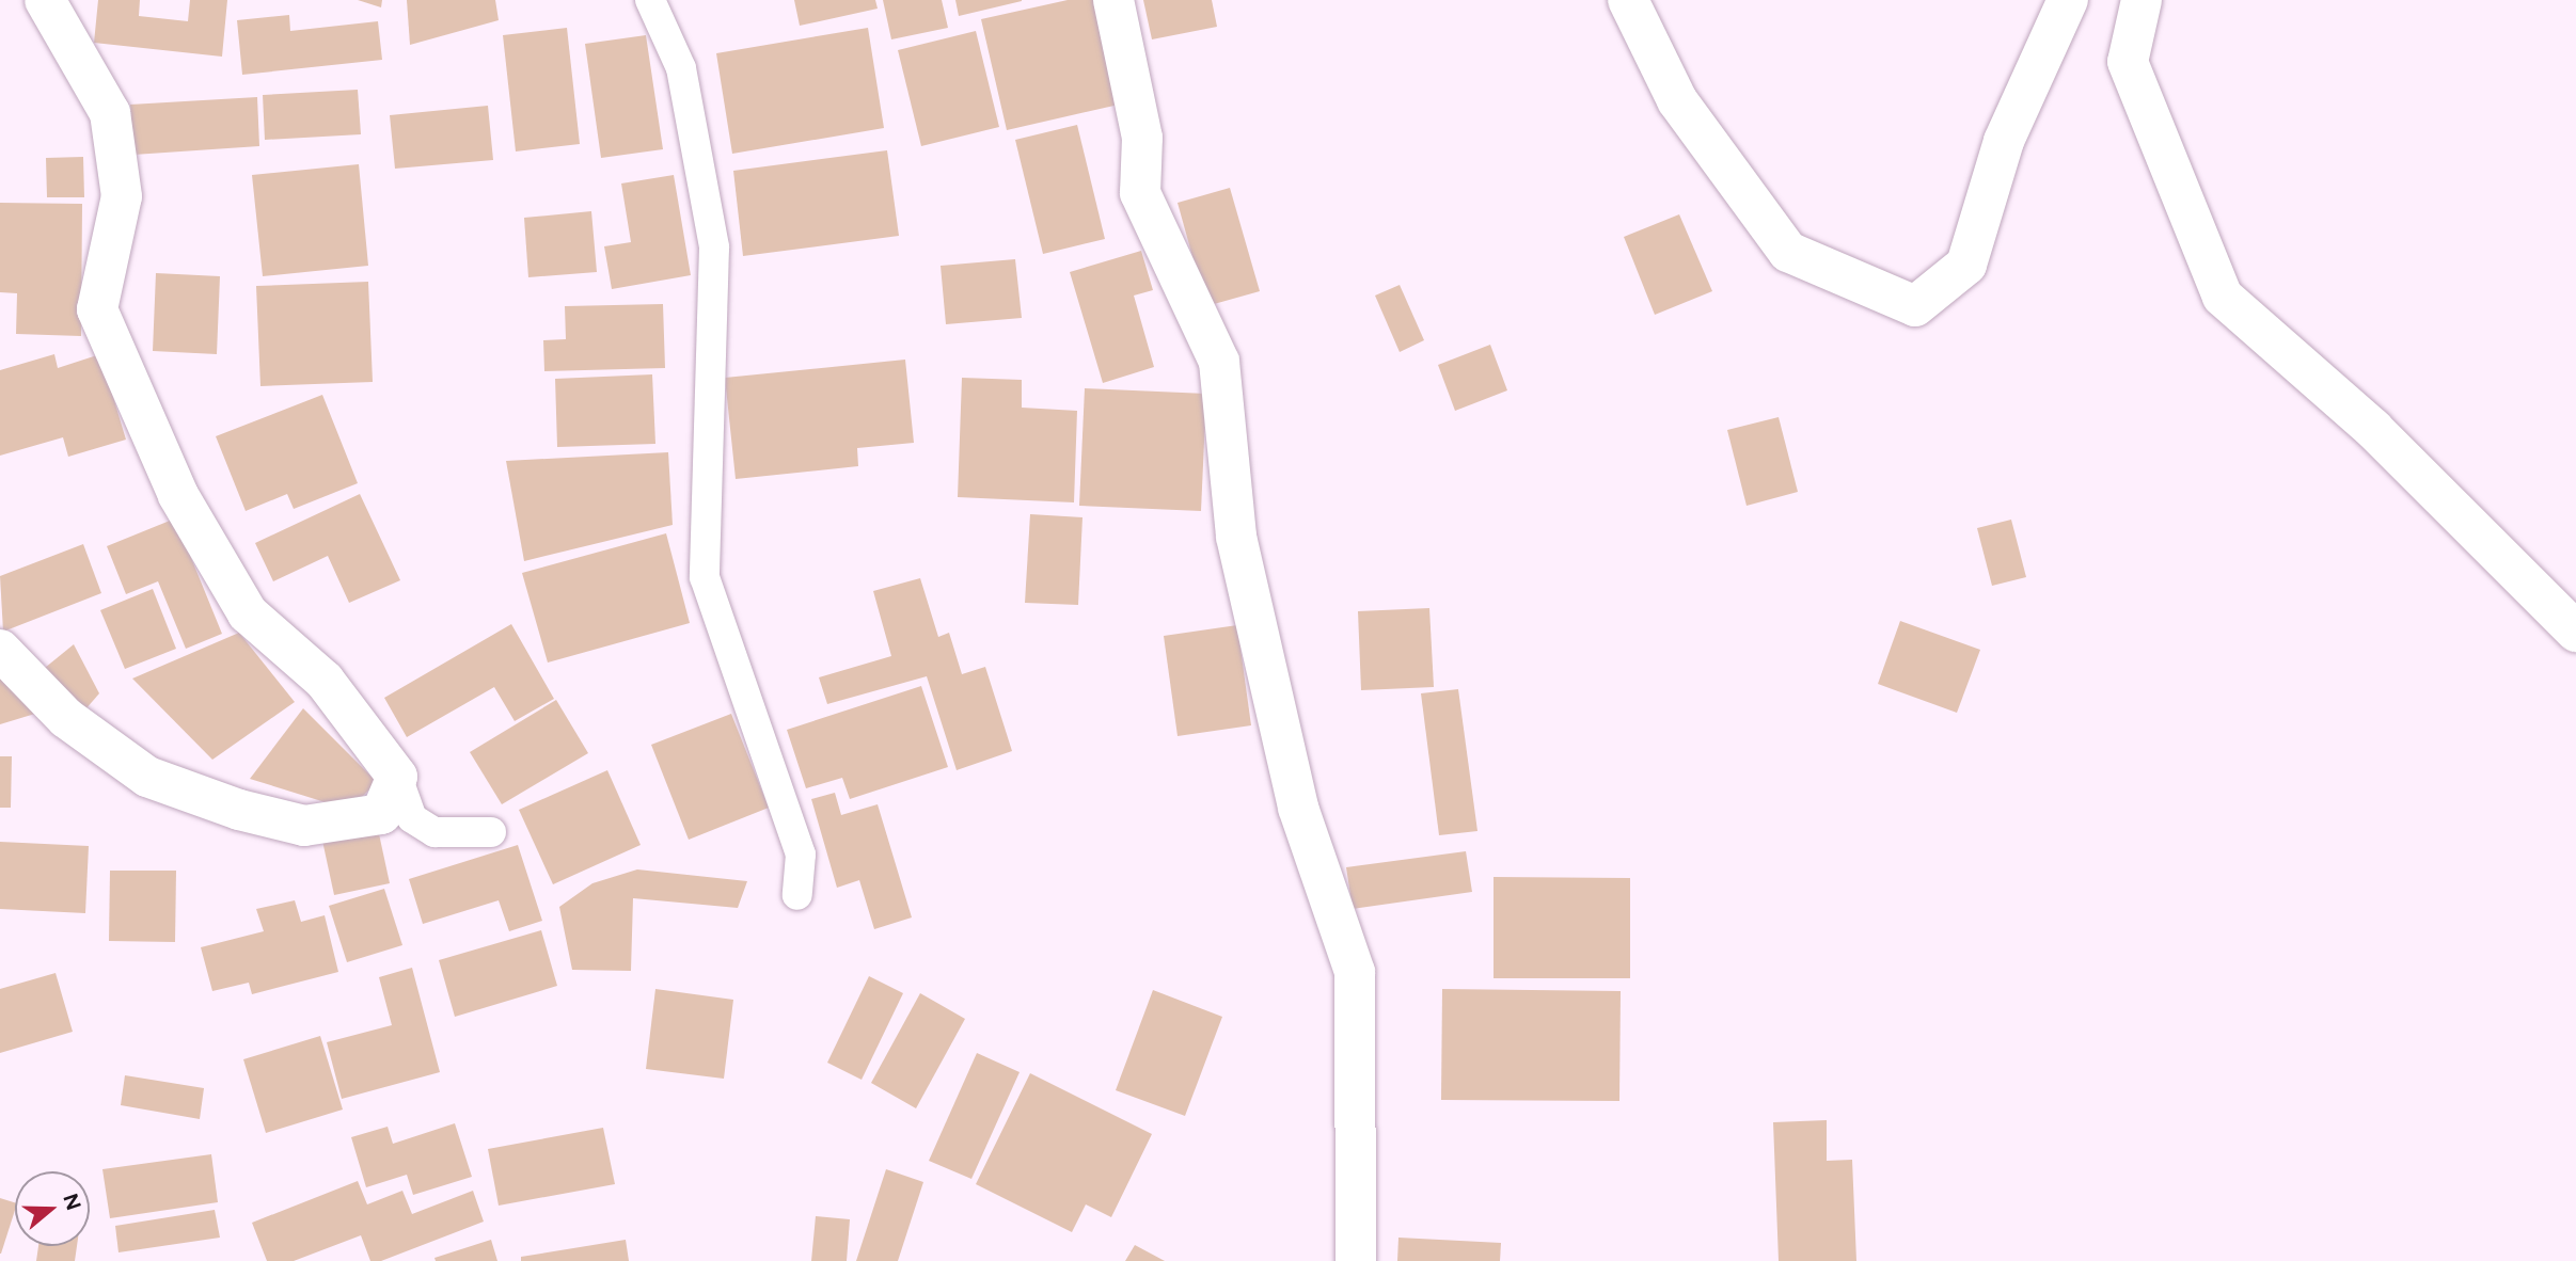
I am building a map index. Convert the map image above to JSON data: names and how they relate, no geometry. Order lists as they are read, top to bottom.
{
  "north": "right"
}
